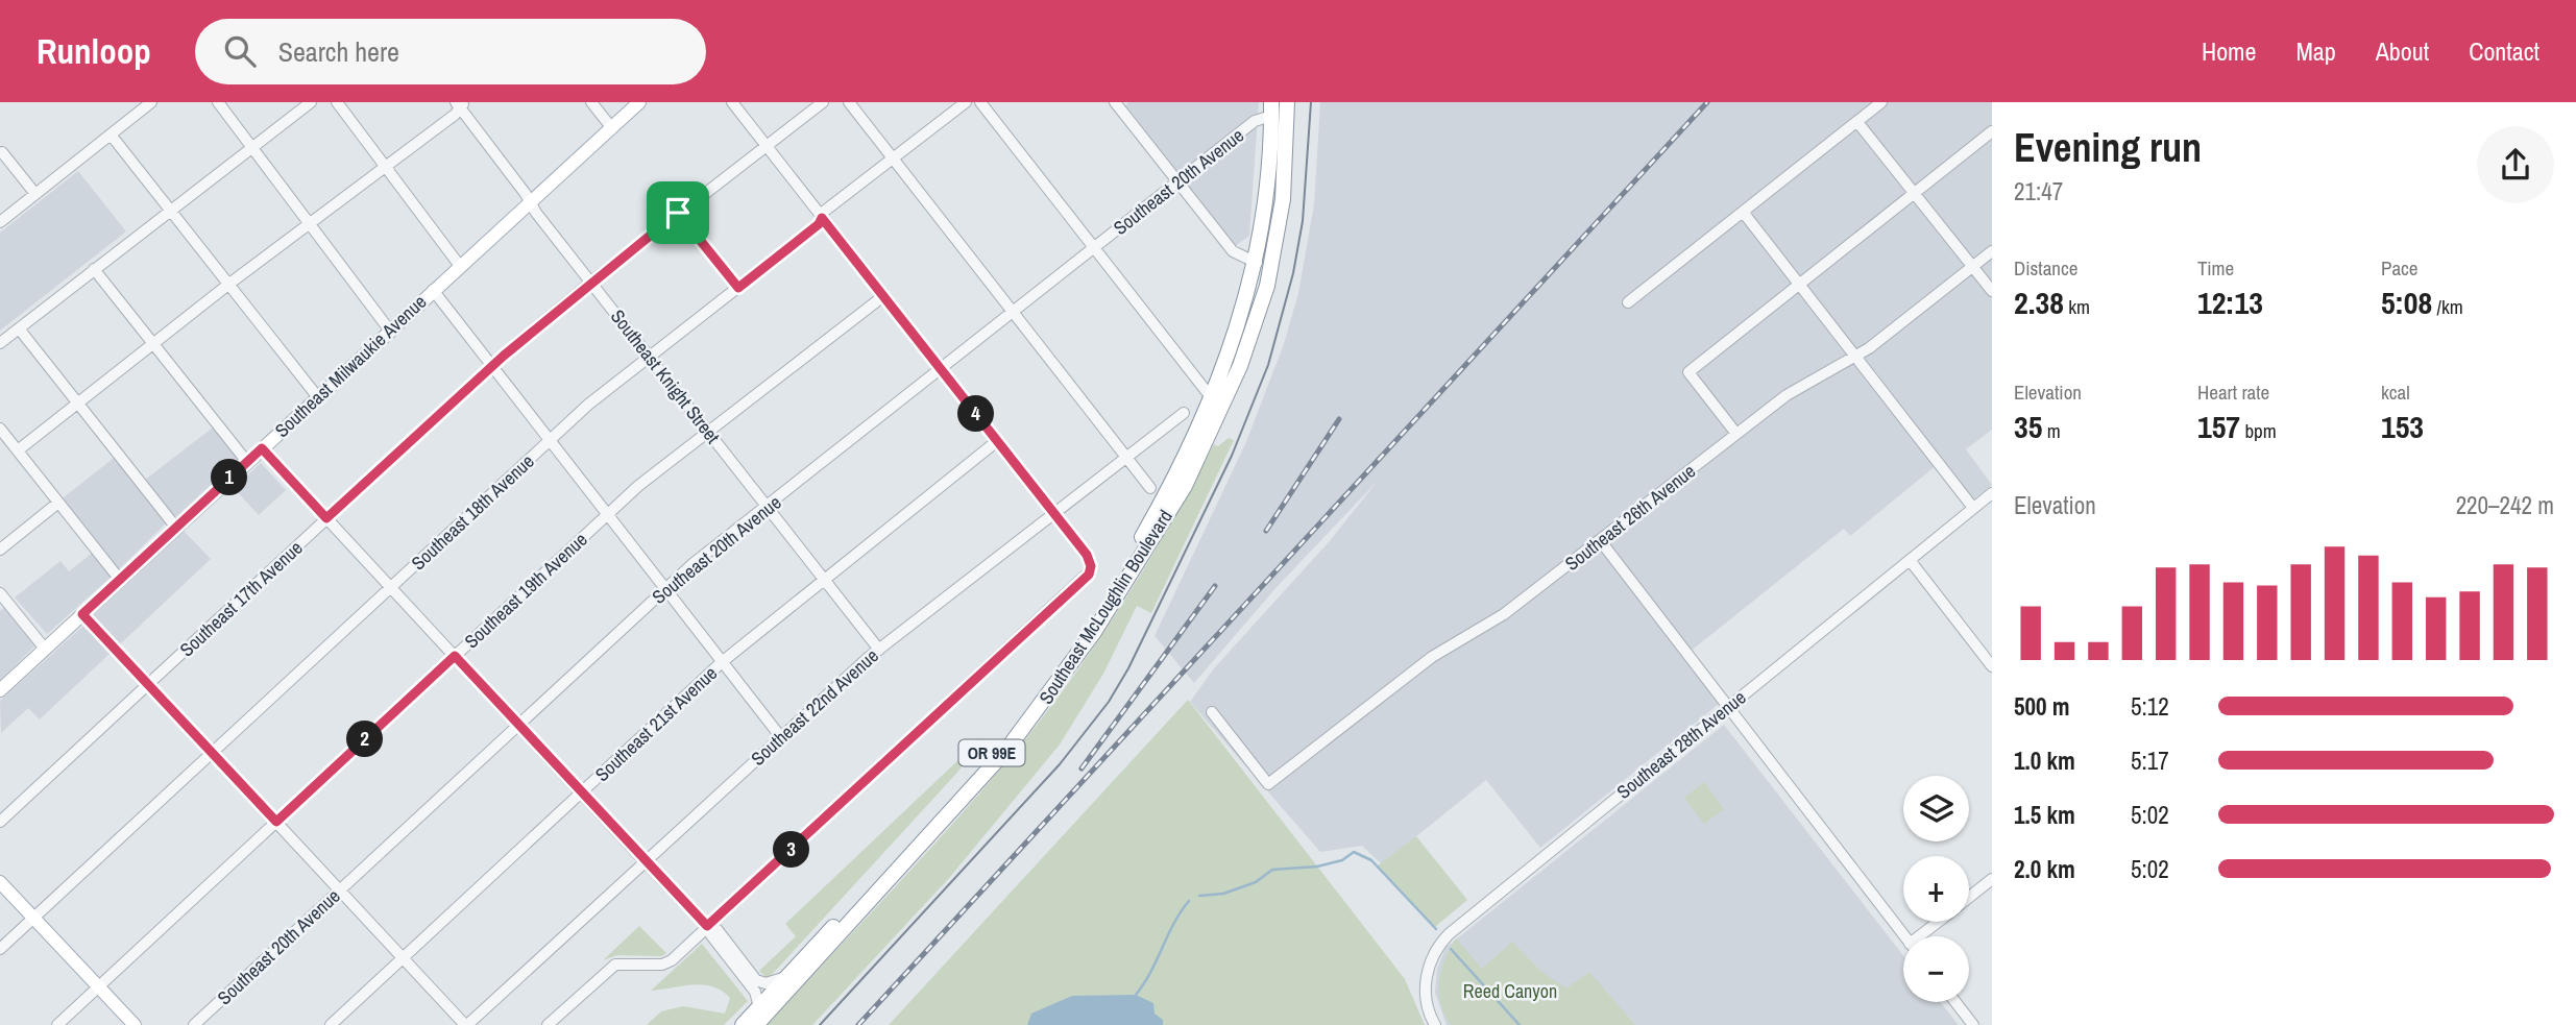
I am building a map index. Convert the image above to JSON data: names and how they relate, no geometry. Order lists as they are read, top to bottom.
{
  "streets": {
    "highway": ["Southeast McLoughlin Boulevard", "OR 99E"],
    "main road": ["Southeast Milwaukie Avenue"],
    "street": [
      "Southeast 20th Avenue",
      "Southeast Knight Street",
      "Southeast 18th Avenue",
      "Southeast 26th Avenue",
      "Southeast 19th Avenue",
      "Southeast 17th Avenue",
      "Southeast 22nd Avenue",
      "Southeast 21st Avenue",
      "Southeast 28th Avenue"
    ]
  },
  "crossings": [
    ["Southeast 20th Avenue", "Southeast Knight Street"],
    ["Southeast 20th Avenue", "Southeast McLoughlin Boulevard"],
    ["Southeast Milwaukie Avenue", "Southeast Knight Street"],
    ["Southeast Knight Street", "Southeast 18th Avenue"],
    ["Southeast Knight Street", "Southeast 19th Avenue"],
    ["Southeast Knight Street", "Southeast 17th Avenue"],
    ["Southeast Knight Street", "Southeast 22nd Avenue"],
    ["Southeast Knight Street", "Southeast 21st Avenue"]
  ],
  "parks": ["Reed Canyon"],
  "page": {
    "header": "Runloop",
    "search": "Search here",
    "nav": [
      "Home",
      "Map",
      "About",
      "Contact"
    ],
    "heading": ["Evening run", "21:47"],
    "stats": [
      ["Distance", "2.38 km"],
      ["Time", "12:13"],
      ["Pace", "5:08 /km"],
      ["Elevation", "35 m"],
      ["Heart rate", "157 bpm"],
      ["kcal", "153"]
    ],
    "pins": [
      "4",
      "1",
      "2",
      "3"
    ],
    "chart": ["Elevation", "220–242 m"],
    "list": [
      {
        "name": "500 m",
        "note": "5:12"
      },
      {
        "name": "1.0 km",
        "note": "5:17"
      },
      {
        "name": "1.5 km",
        "note": "5:02"
      },
      {
        "name": "2.0 km",
        "note": "5:02"
      }
    ],
    "map_buttons": ["+", "−"]
  }
}
